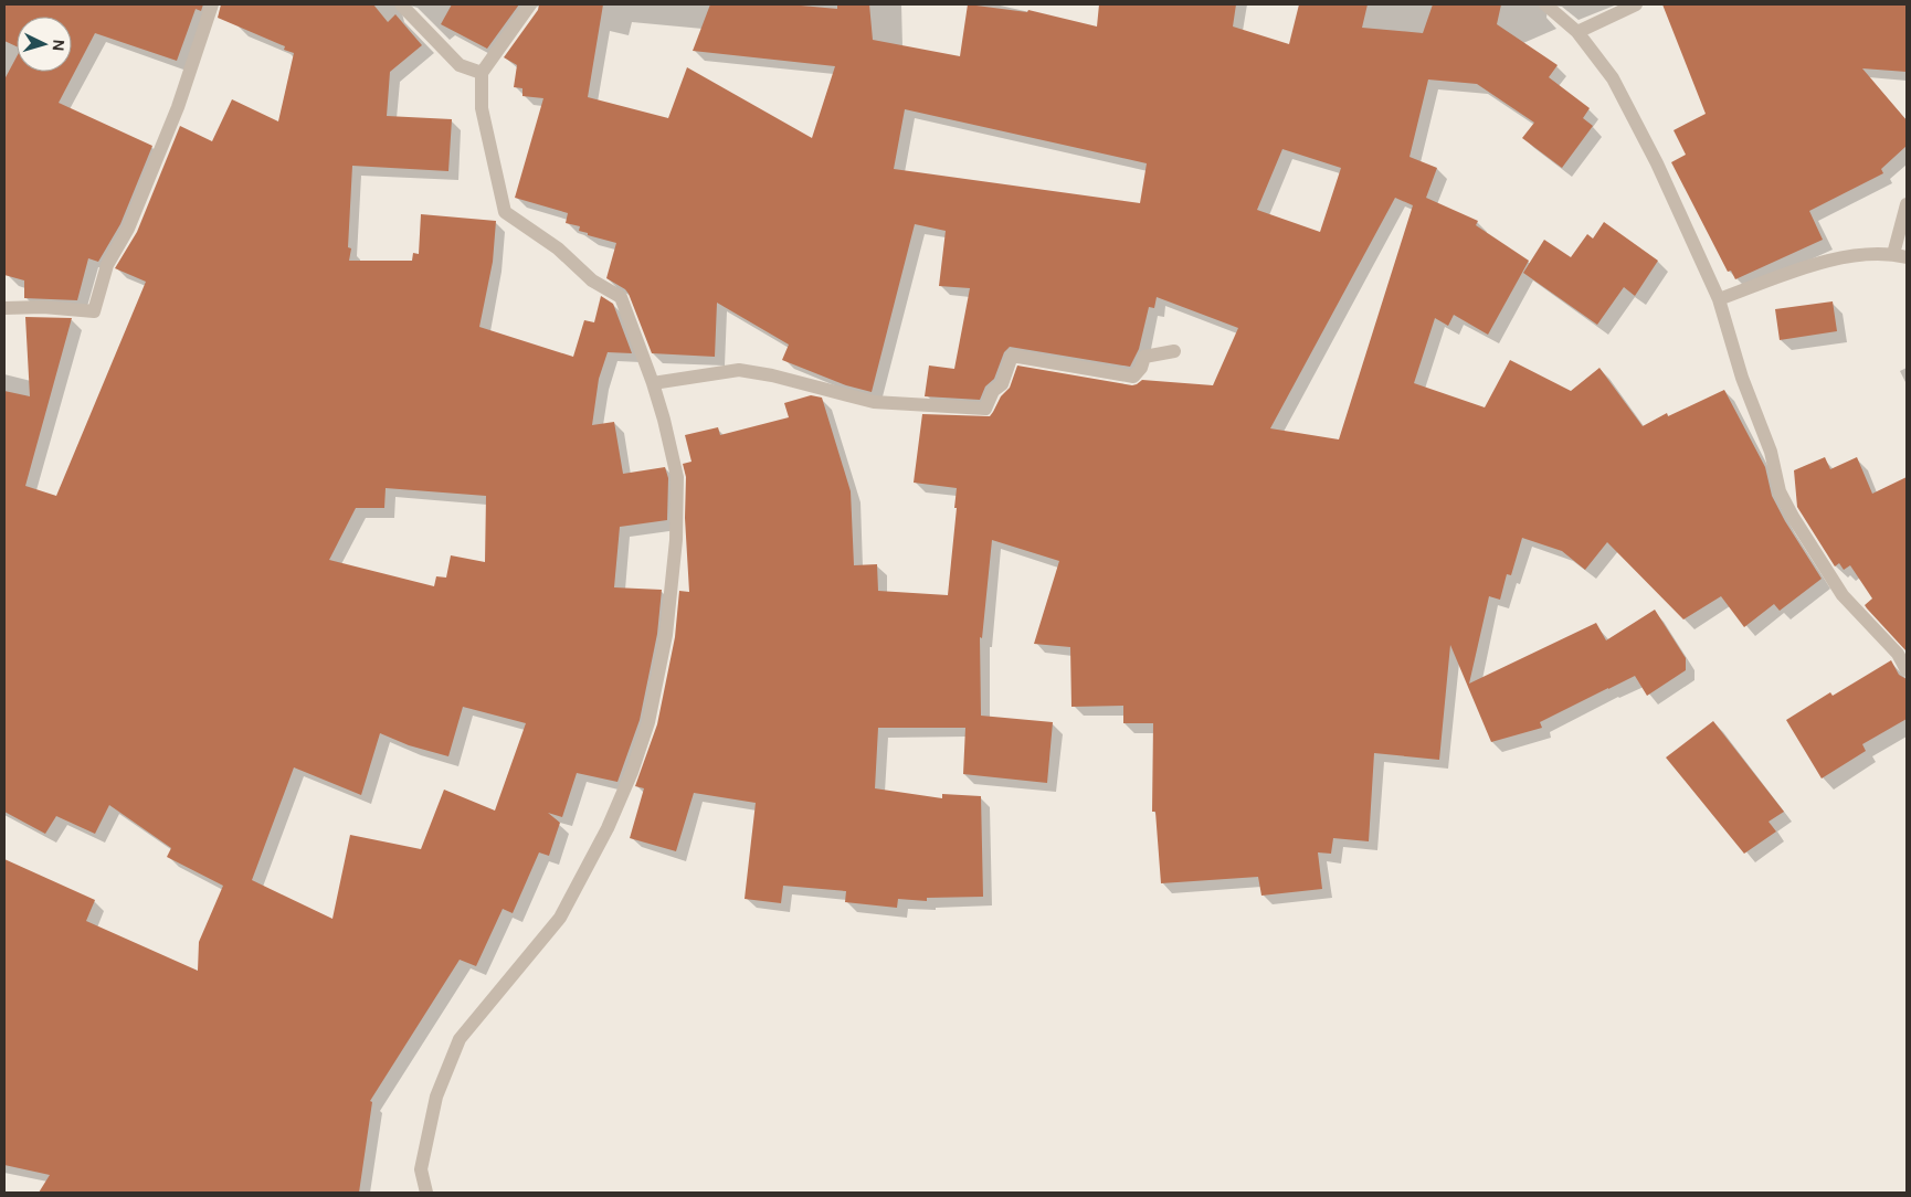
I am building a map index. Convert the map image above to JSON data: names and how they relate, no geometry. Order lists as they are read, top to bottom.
{
  "north": "right"
}
